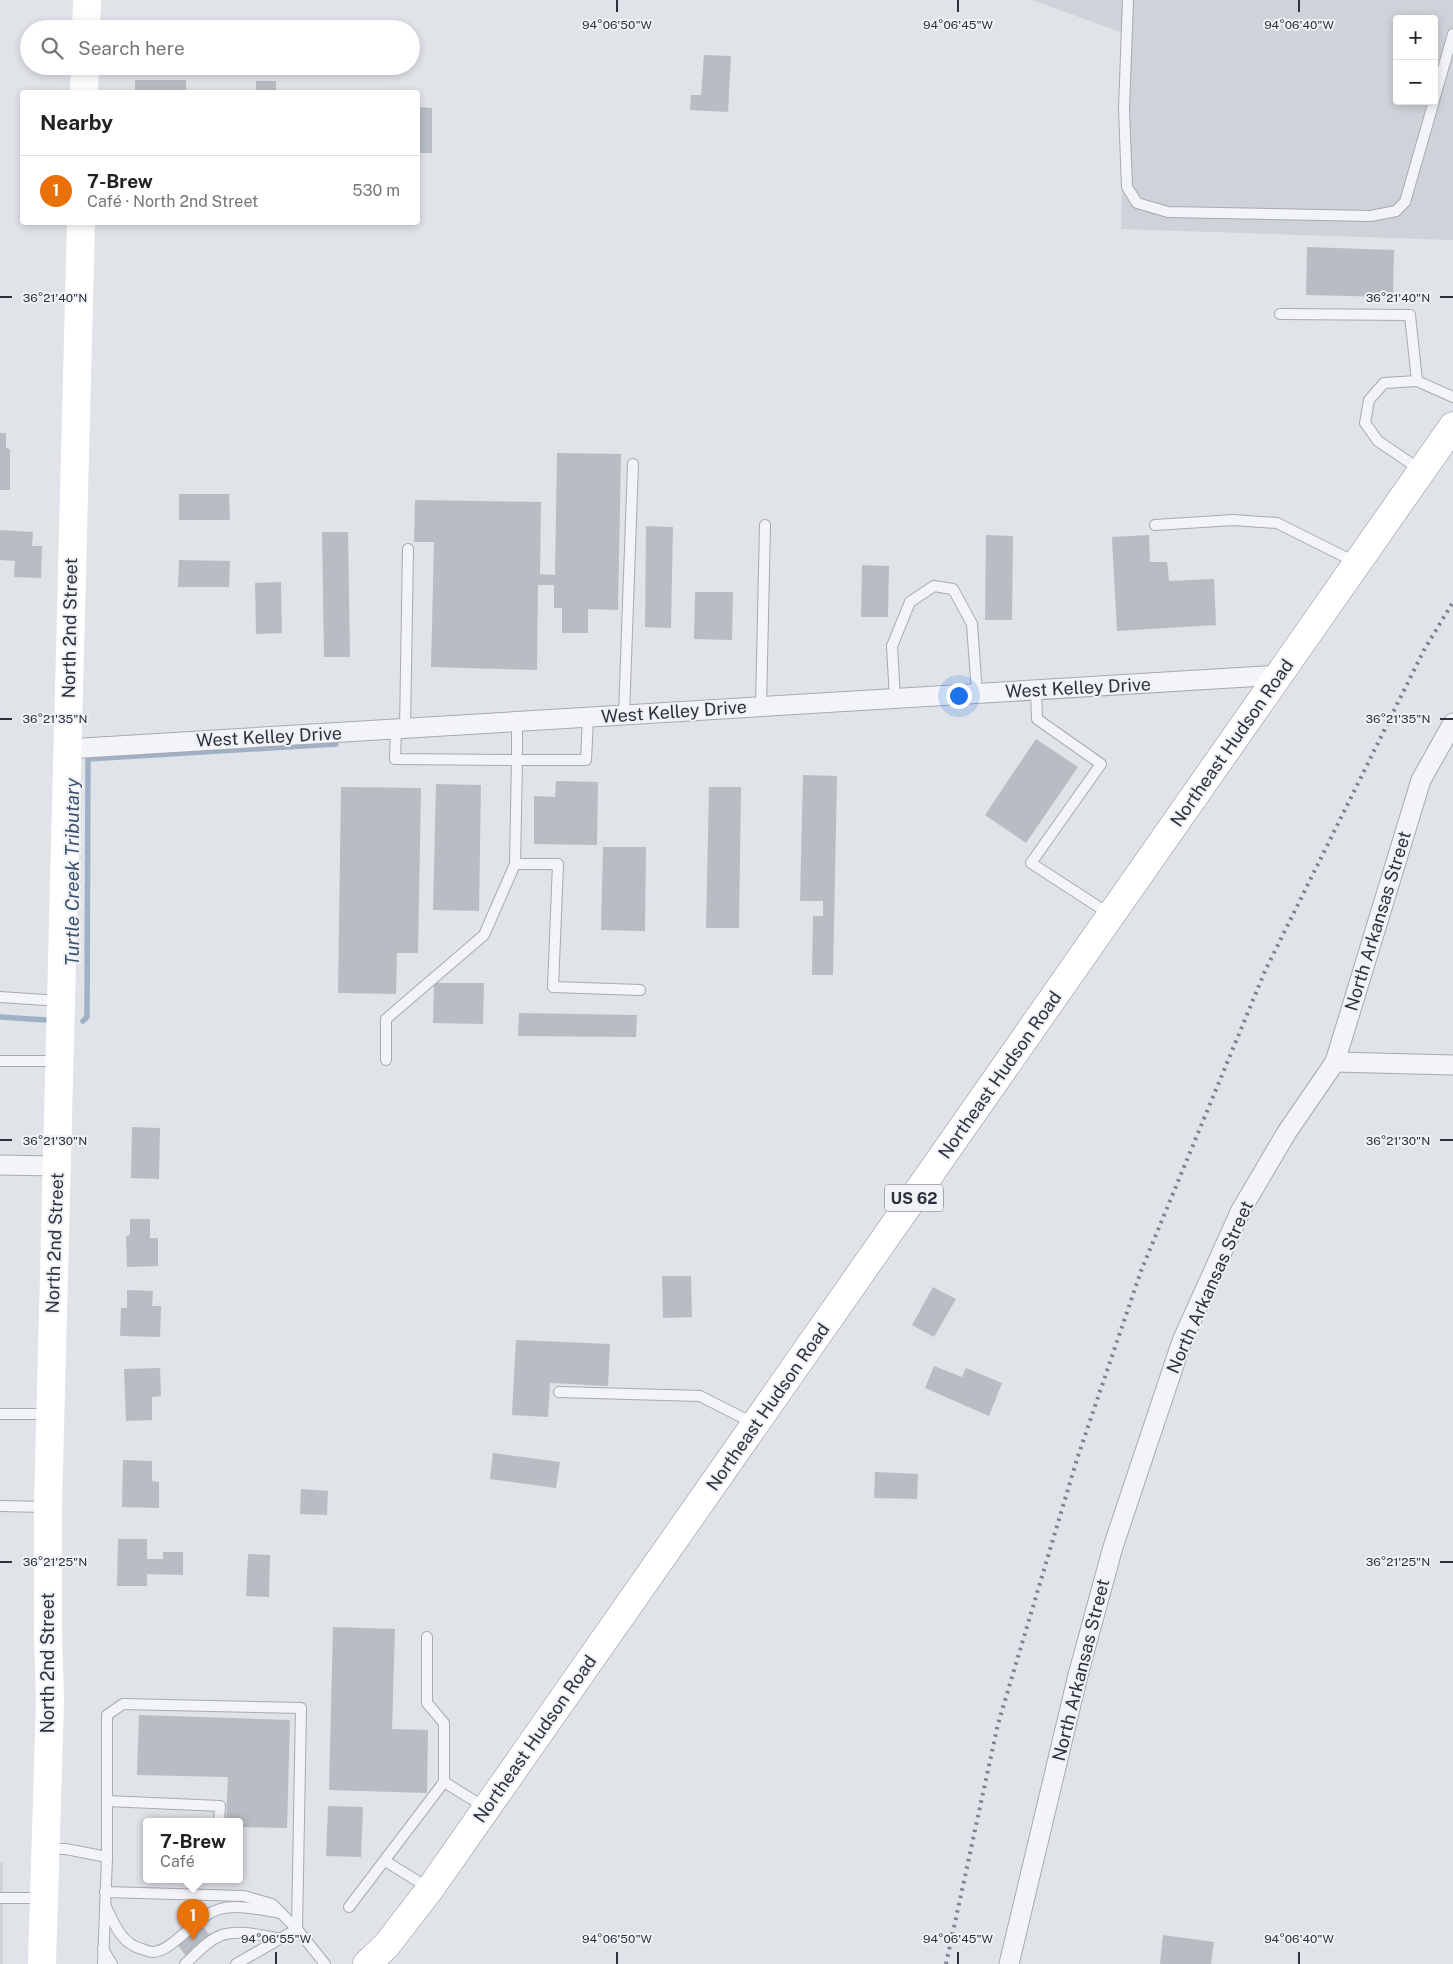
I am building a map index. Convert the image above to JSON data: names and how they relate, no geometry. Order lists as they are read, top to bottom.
{
  "streets": {
    "main road": ["North 2nd Street", "Northeast Hudson Road", "US 62"],
    "street": ["West Kelley Drive", "North Arkansas Street"]
  },
  "crossings": [
    ["North 2nd Street", "West Kelley Drive"],
    ["West Kelley Drive", "Northeast Hudson Road"]
  ],
  "water": ["Turtle Creek Tributary"],
  "page": {
    "map_buttons": ["+", "−"],
    "search": "Search here",
    "heading": "Nearby",
    "list": [
      {
        "mark": "1",
        "name": "7-Brew",
        "note": "Café · North 2nd Street",
        "value": "530 m"
      }
    ],
    "popup": ["7-Brew", "Café"],
    "pins": "1"
  },
  "coordinates": [
    "94°06'50\"W",
    "94°06'45\"W",
    "94°06'40\"W",
    "36°21'40\"N",
    "36°21'35\"N",
    "36°21'30\"N",
    "36°21'25\"N",
    "94°06'55\"W"
  ]
}
